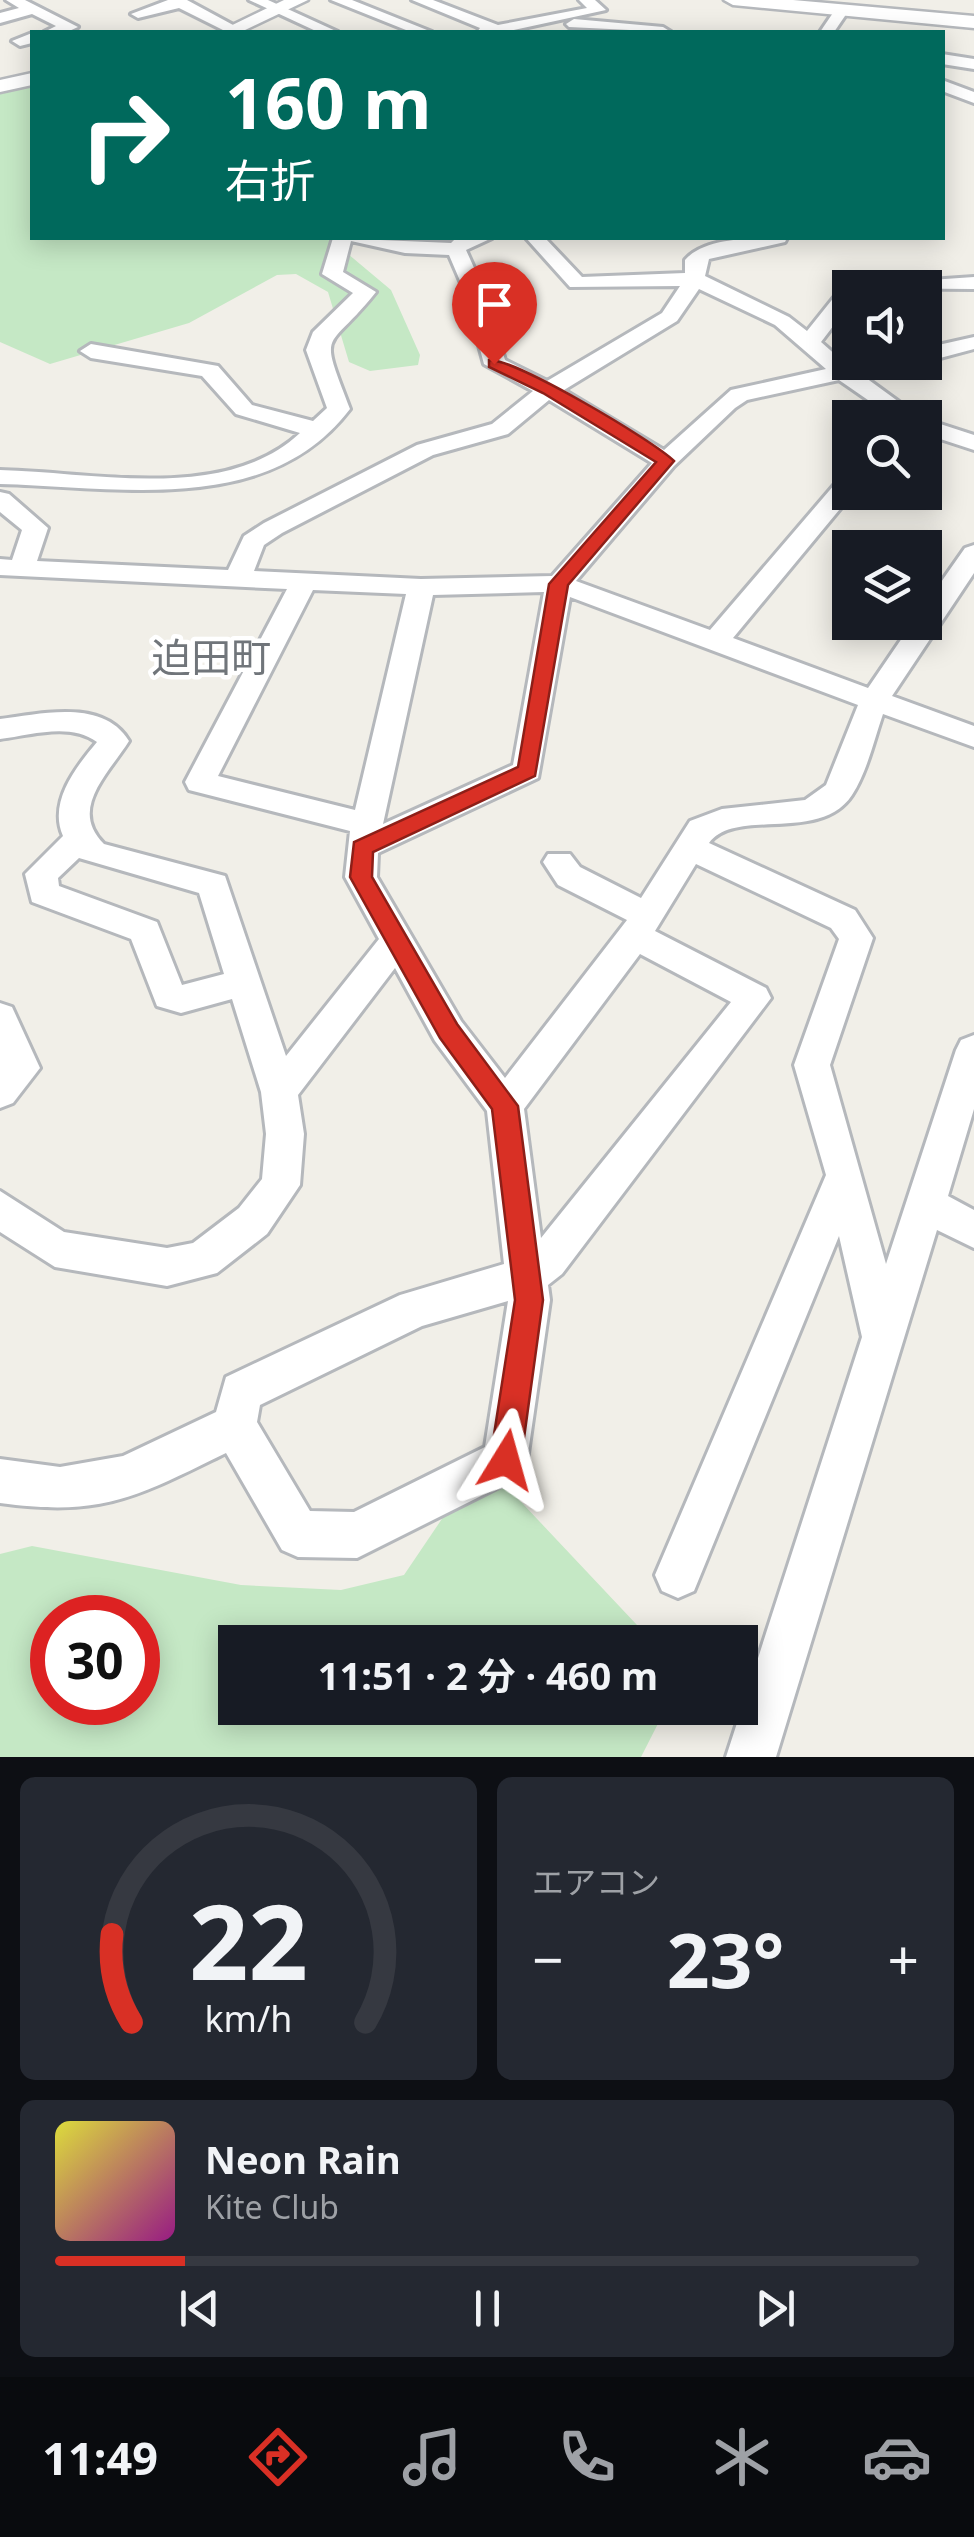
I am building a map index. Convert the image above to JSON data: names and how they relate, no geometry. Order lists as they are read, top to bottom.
{
  "districts": ["迫田町"],
  "page": {
    "turn": ["160 m", "右折"],
    "limit": "30",
    "trip": "11:51 · 2 分 · 460 m",
    "tile": "エアコン",
    "heat": ["−", "23°", "+"],
    "song": ["Neon Rain", "Kite Club"],
    "tabs": "11:49",
    "gauge": ["22", "km/h"]
  }
}
